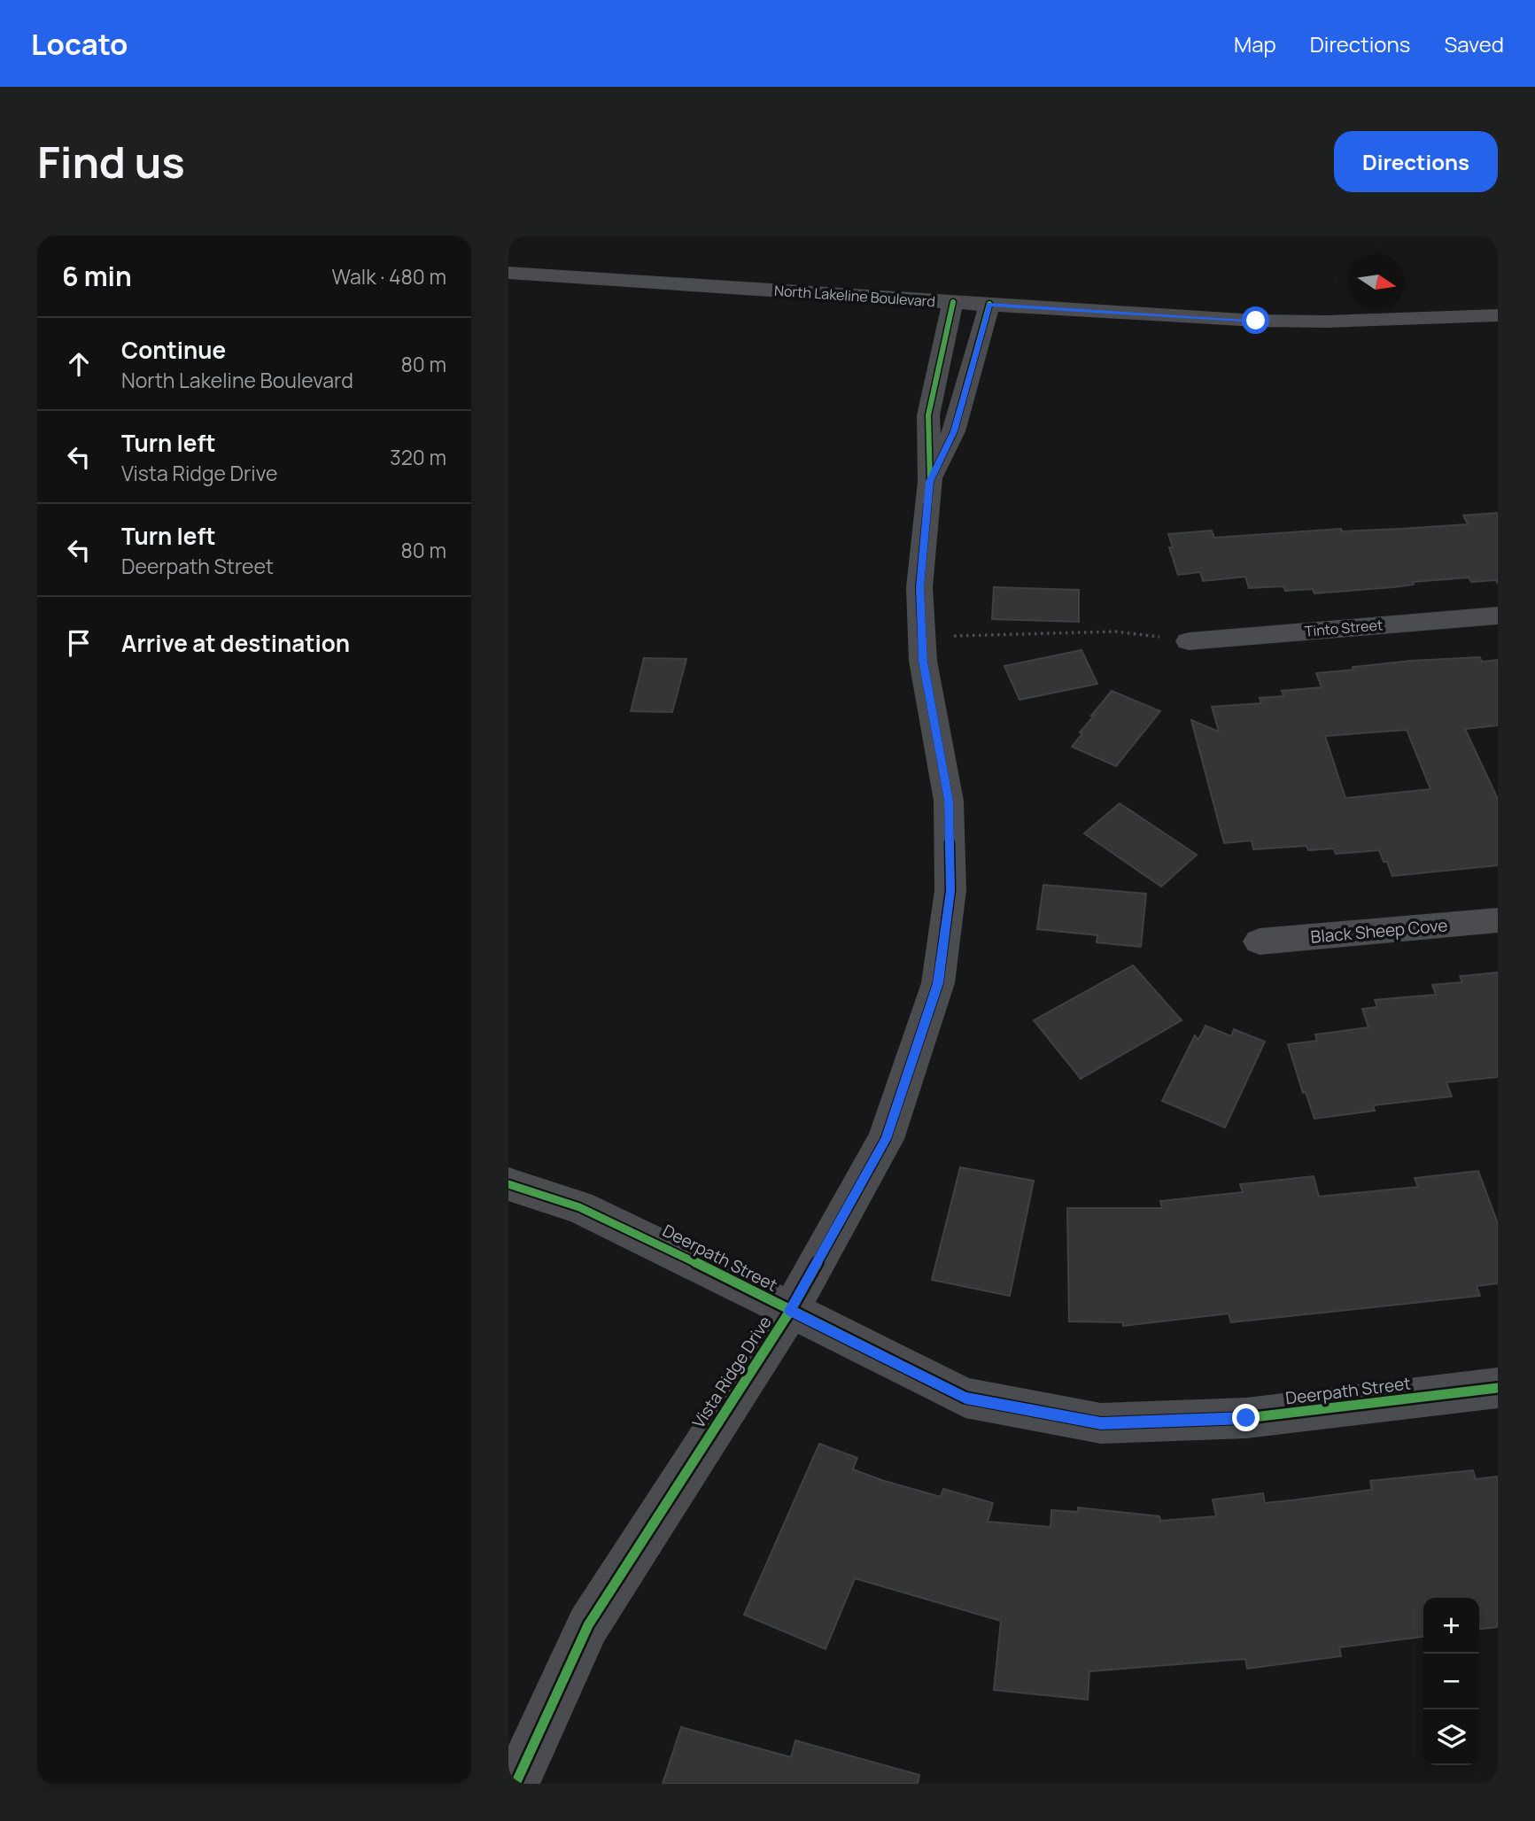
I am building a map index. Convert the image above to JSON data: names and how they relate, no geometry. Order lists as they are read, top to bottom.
{
  "streets": {
    "street": [
      "North Lakeline Boulevard",
      "Tinto Street",
      "Black Sheep Cove",
      "Deerpath Street",
      "Vista Ridge Drive"
    ]
  },
  "crossings": [
    ["North Lakeline Boulevard", "Vista Ridge Drive"],
    ["Deerpath Street", "Vista Ridge Drive"]
  ],
  "north": "right",
  "page": {
    "header": "Locato",
    "nav": ["Map", "Directions", "Saved"],
    "buttons": "Directions",
    "title": "Find us",
    "heading": ["6 min", "Walk · 480 m"],
    "list": [
      ["Continue", "North Lakeline Boulevard", "80 m"],
      ["Turn left", "Vista Ridge Drive", "320 m"],
      ["Turn left", "Deerpath Street", "80 m"],
      "Arrive at destination"
    ],
    "map_buttons": ["+", "−"]
  }
}
